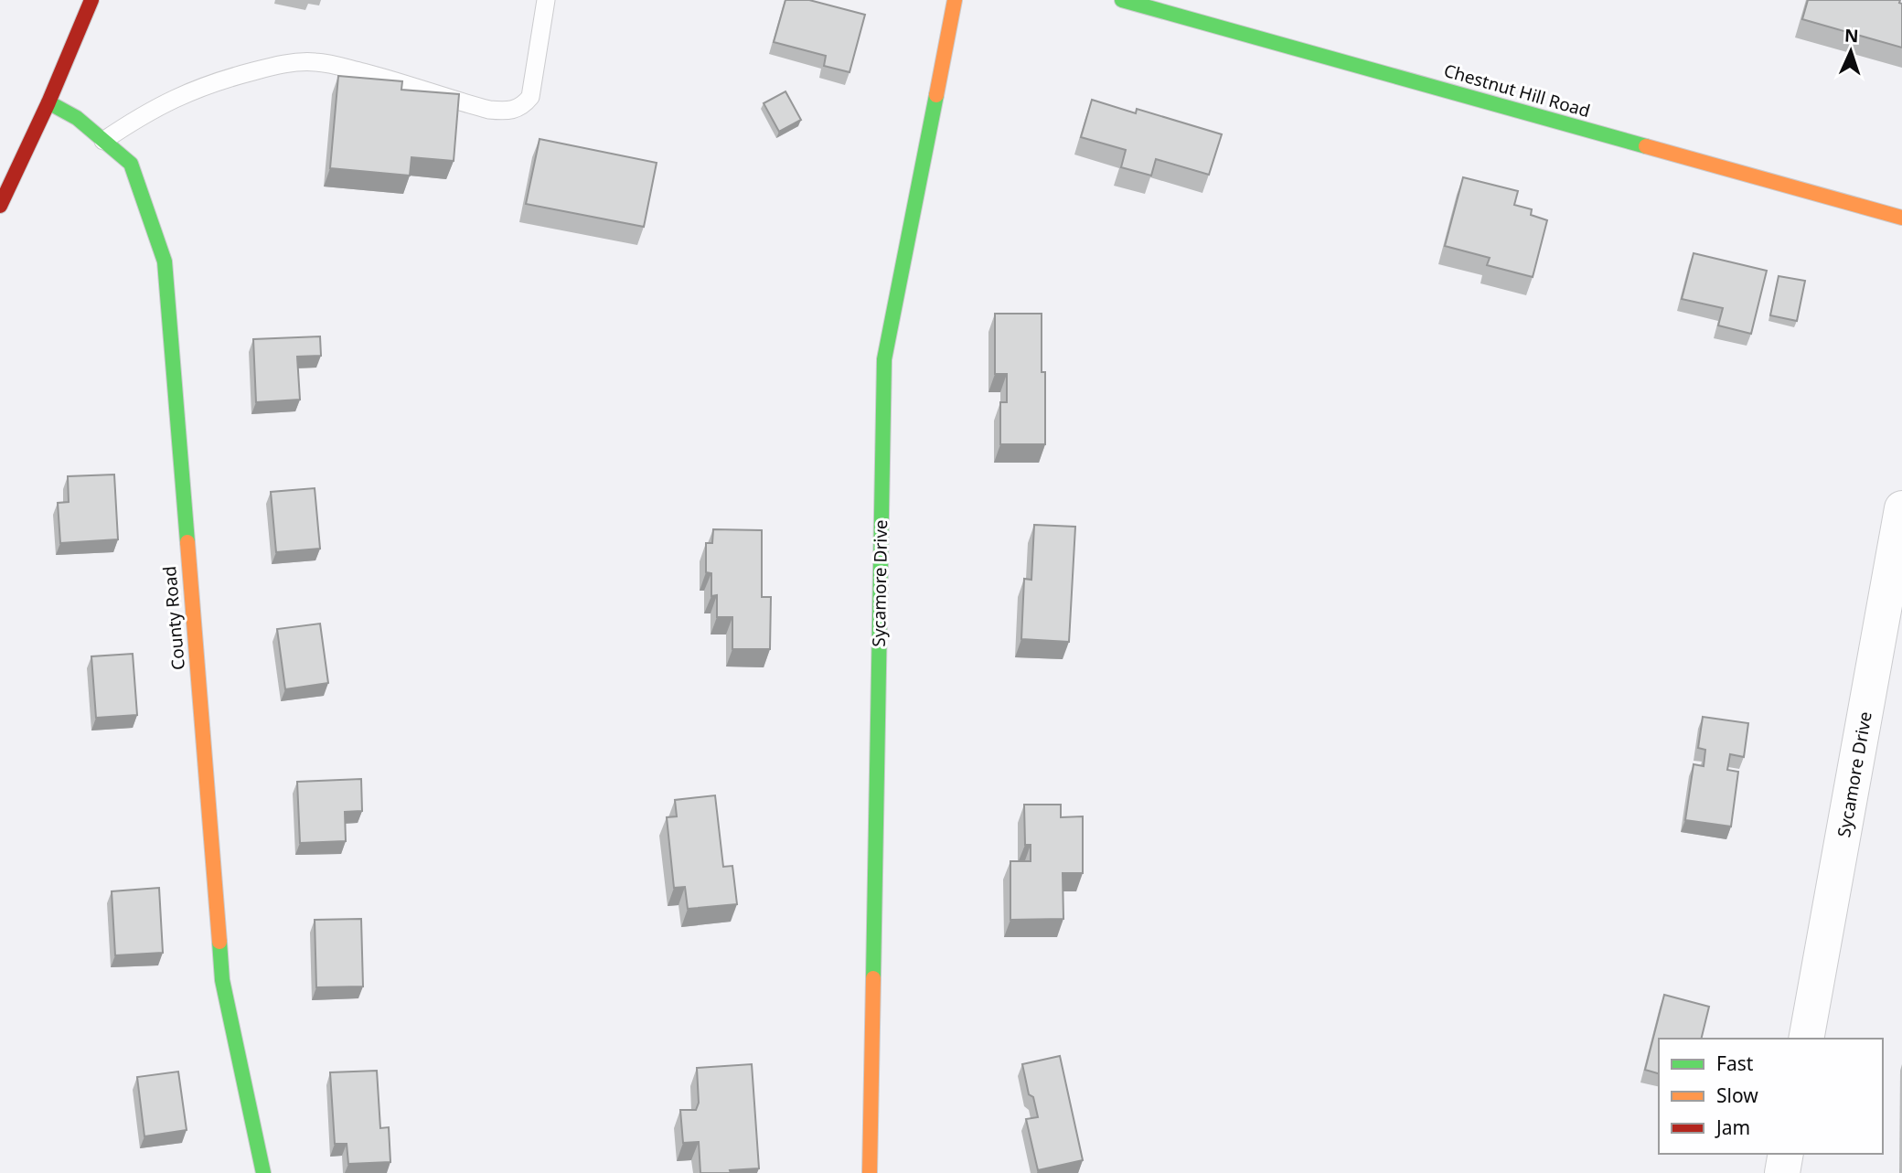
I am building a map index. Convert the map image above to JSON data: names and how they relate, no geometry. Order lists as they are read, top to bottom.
{
  "streets": {
    "street": ["Chestnut Hill Road", "Sycamore Drive", "County Road"]
  },
  "legend": ["Fast", "Slow", "Jam"],
  "north": "top"
}
